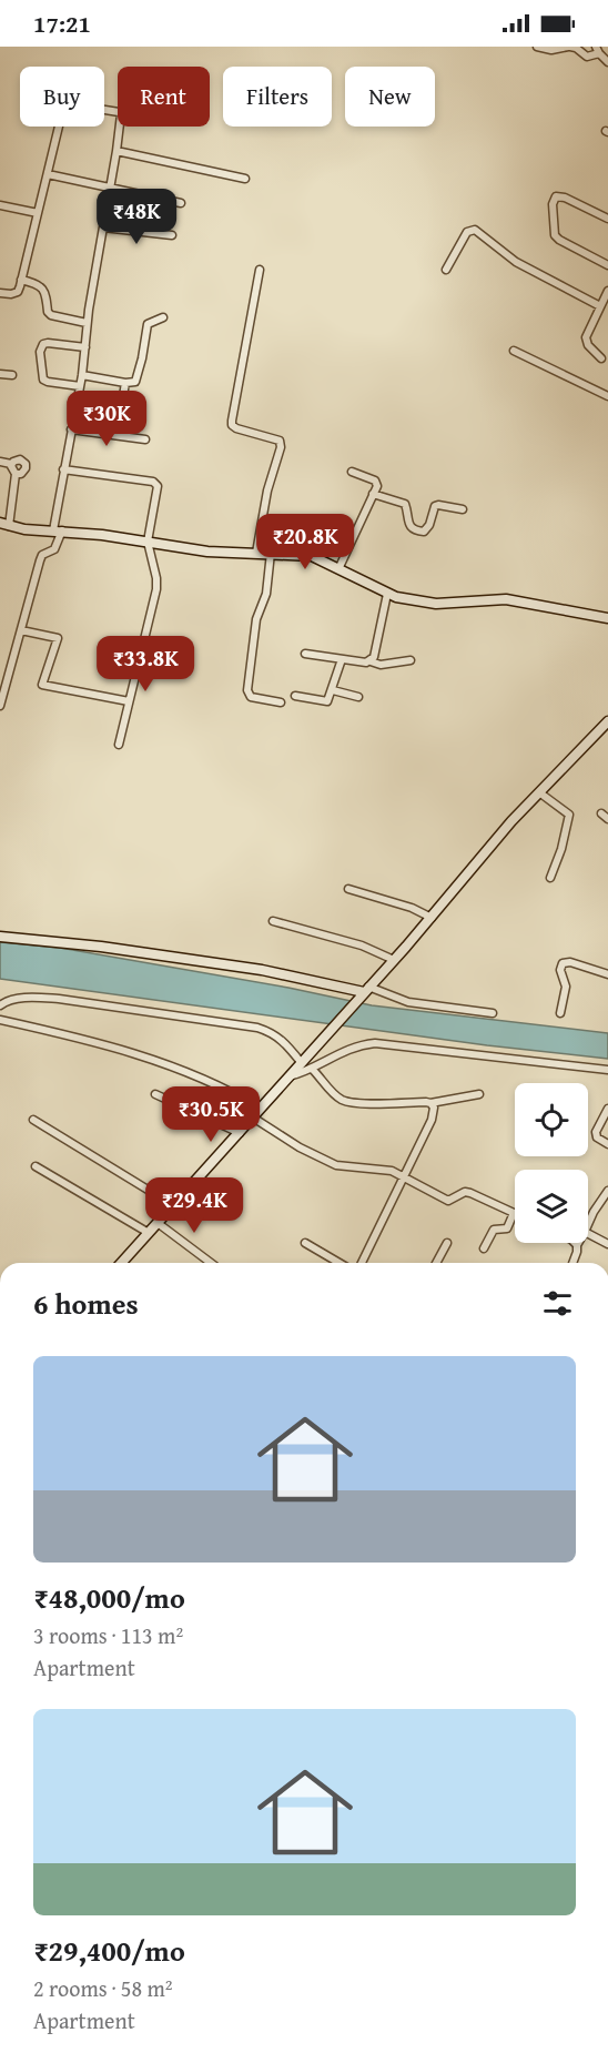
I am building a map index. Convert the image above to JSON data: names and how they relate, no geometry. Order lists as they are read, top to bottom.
{
  "page": {
    "status": "17:21",
    "chip": [
      "Buy",
      "Rent",
      "Filters",
      "New"
    ],
    "price": [
      "₹48K",
      "₹30K",
      "₹20.8K",
      "₹33.8K",
      "₹30.5K",
      "₹29.4K"
    ],
    "heading": "6 homes",
    "list": [
      {
        "name": "₹48,000/mo",
        "note": "3 rooms · 113 m² · Apartment"
      },
      {
        "name": "₹29,400/mo",
        "note": "2 rooms · 58 m² · Apartment"
      }
    ]
  }
}
